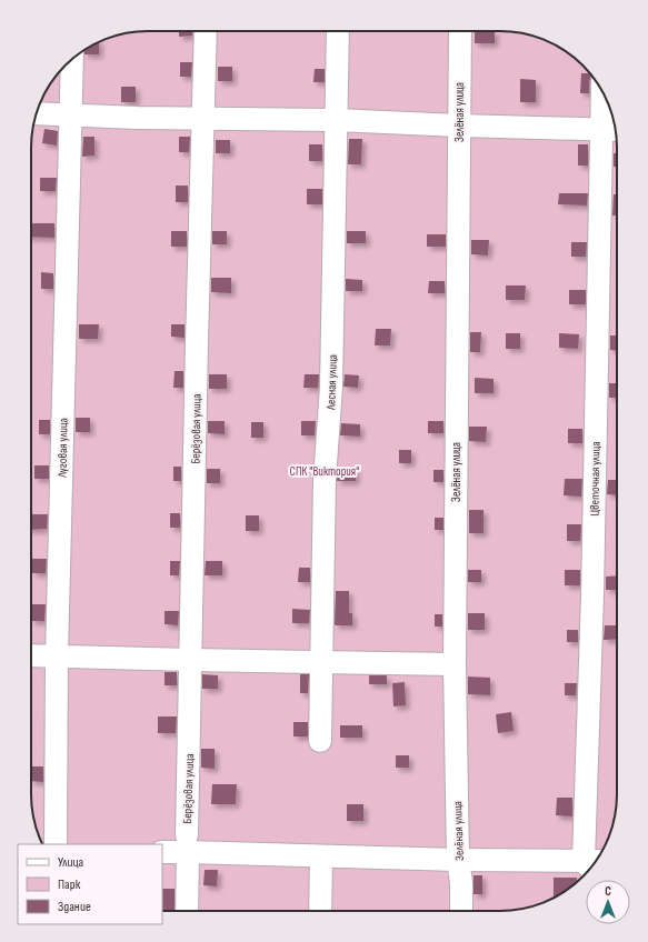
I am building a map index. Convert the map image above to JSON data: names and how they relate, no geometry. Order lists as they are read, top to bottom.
{
  "streets": {
    "street": [
      "Зелёная улица",
      "Лесная улица",
      "Берёзовая улица",
      "Луговая улица",
      "Цветочная улица"
    ]
  },
  "parks": ["СПК \"Виктория\""],
  "legend": ["Улица", "Парк", "Здание"],
  "north": "top"
}
